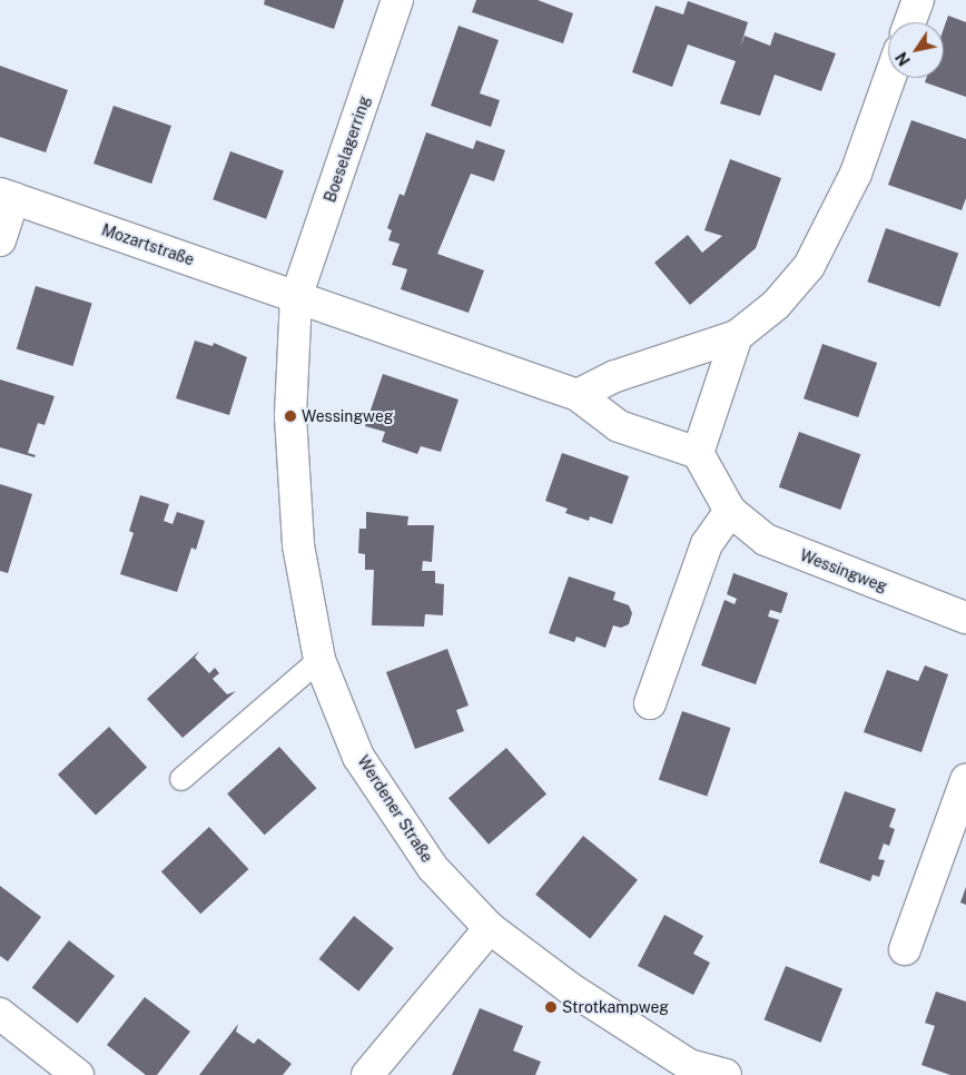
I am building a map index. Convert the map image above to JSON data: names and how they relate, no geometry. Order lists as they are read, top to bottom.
{
  "streets": {
    "street": [
      "Boeselagerring",
      "Mozartstraße",
      "Wessingweg",
      "Werdener Straße"
    ]
  },
  "crossings": [
    ["Boeselagerring", "Mozartstraße"],
    ["Boeselagerring", "Werdener Straße"],
    ["Mozartstraße", "Werdener Straße"]
  ],
  "places": ["Wessingweg", "Strotkampweg"],
  "north": "bottom left"
}
